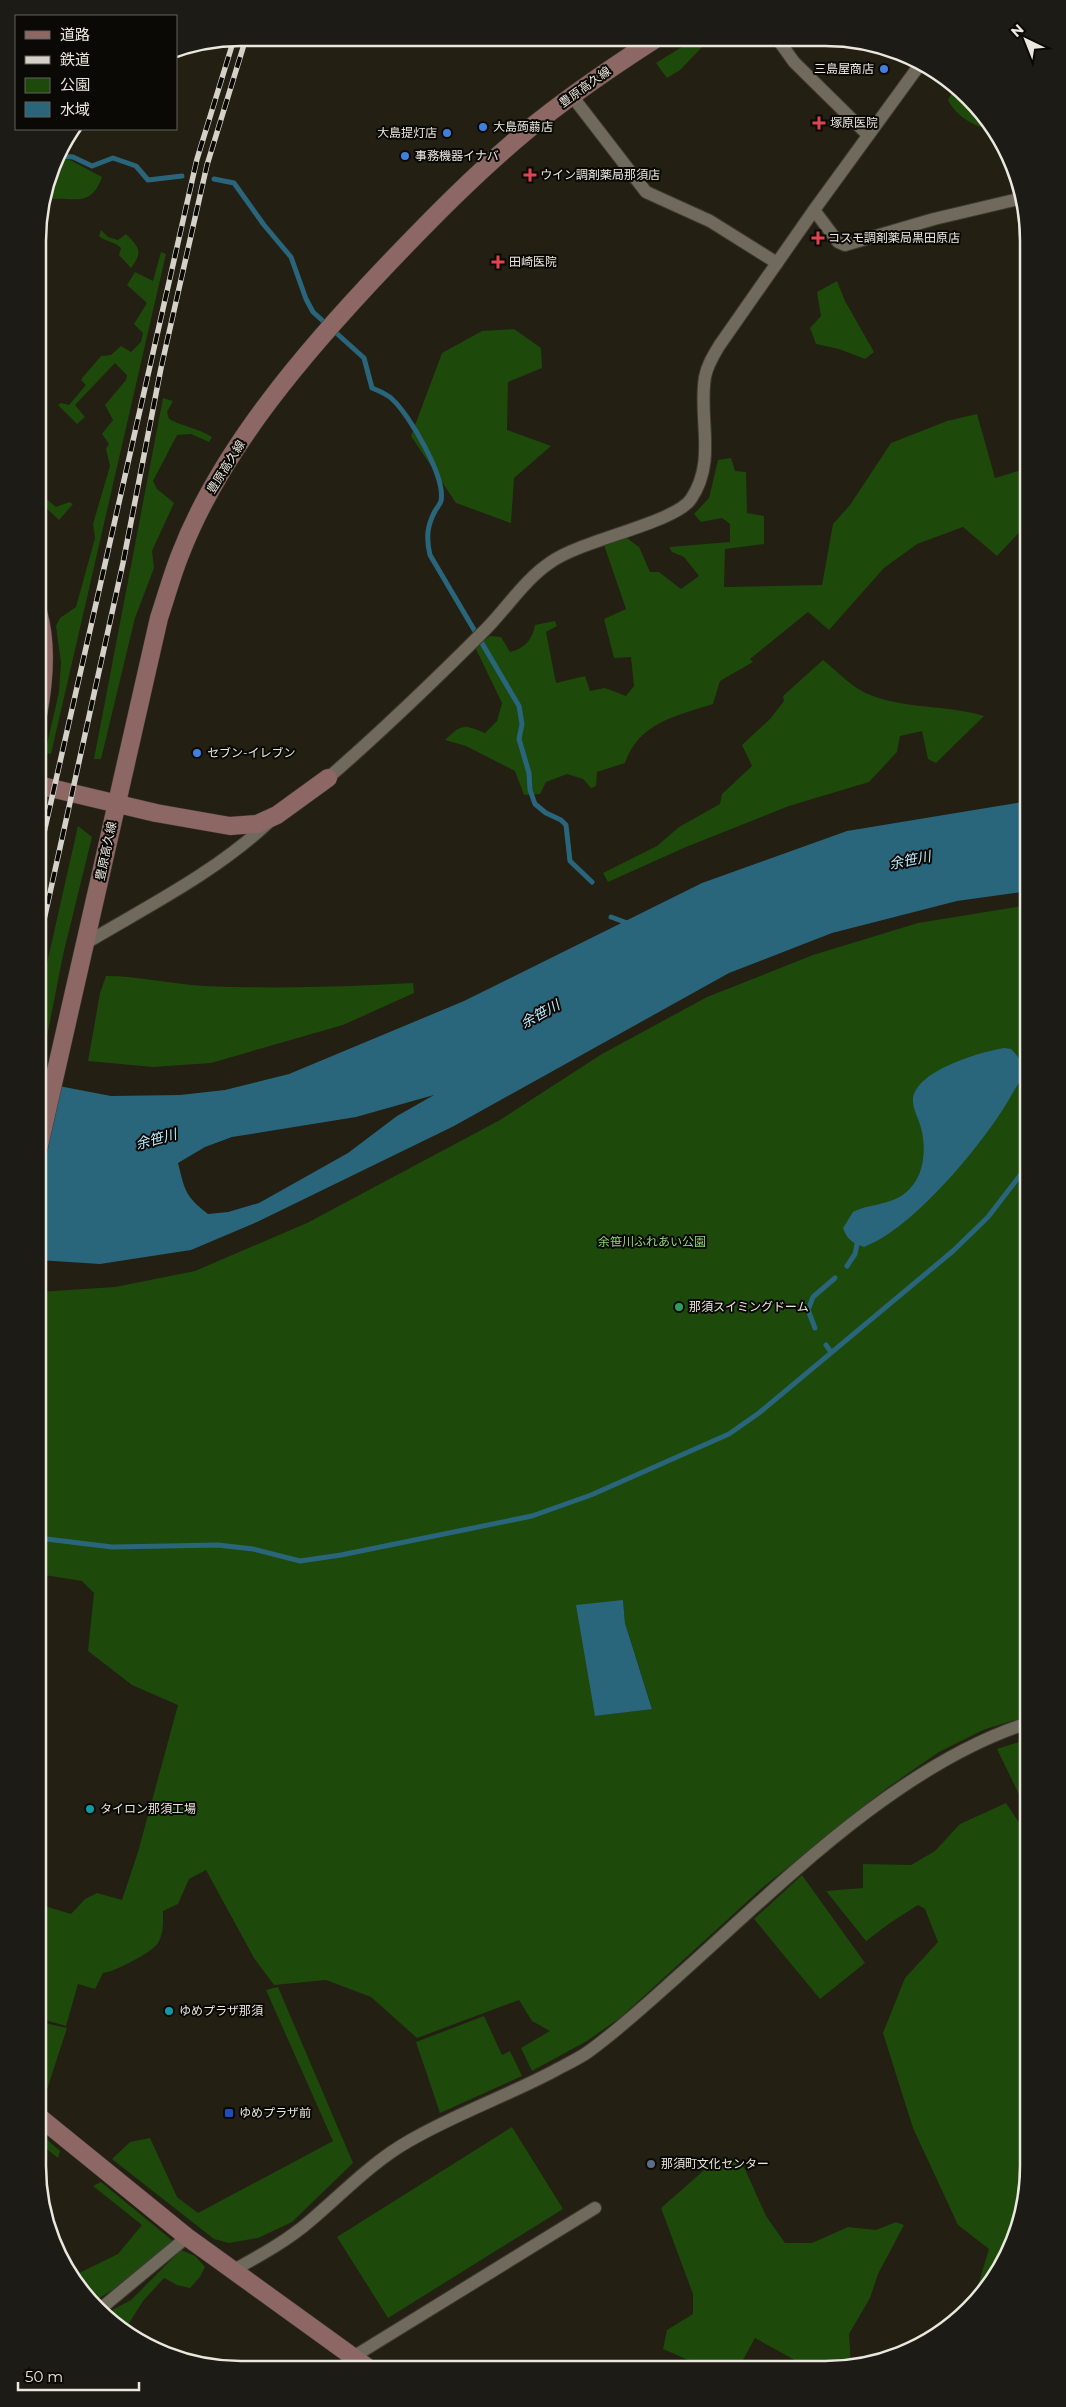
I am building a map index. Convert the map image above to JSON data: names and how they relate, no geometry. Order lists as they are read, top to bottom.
{
  "streets": {
    "main road": ["豊原高久線"]
  },
  "water": ["余笹川"],
  "parks": ["余笹川ふれあい公園"],
  "places": {
    "other": [
      "三島屋商店",
      "大島蒟蒻店",
      "大島提灯店",
      "事務機器イナバ",
      "セブン-イレブン",
      "那須スイミングドーム",
      "タイロン那須工場",
      "ゆめプラザ那須",
      "那須町文化センター"
    ],
    "health": [
      "塚原医院",
      "ウイン調剤薬局那須店",
      "コスモ調剤薬局黒田原店",
      "田崎医院"
    ],
    "transit": ["ゆめプラザ前"]
  },
  "legend": [
    "道路",
    "鉄道",
    "公園",
    "水域"
  ],
  "scale_bar": "50 m",
  "north": "top left"
}
